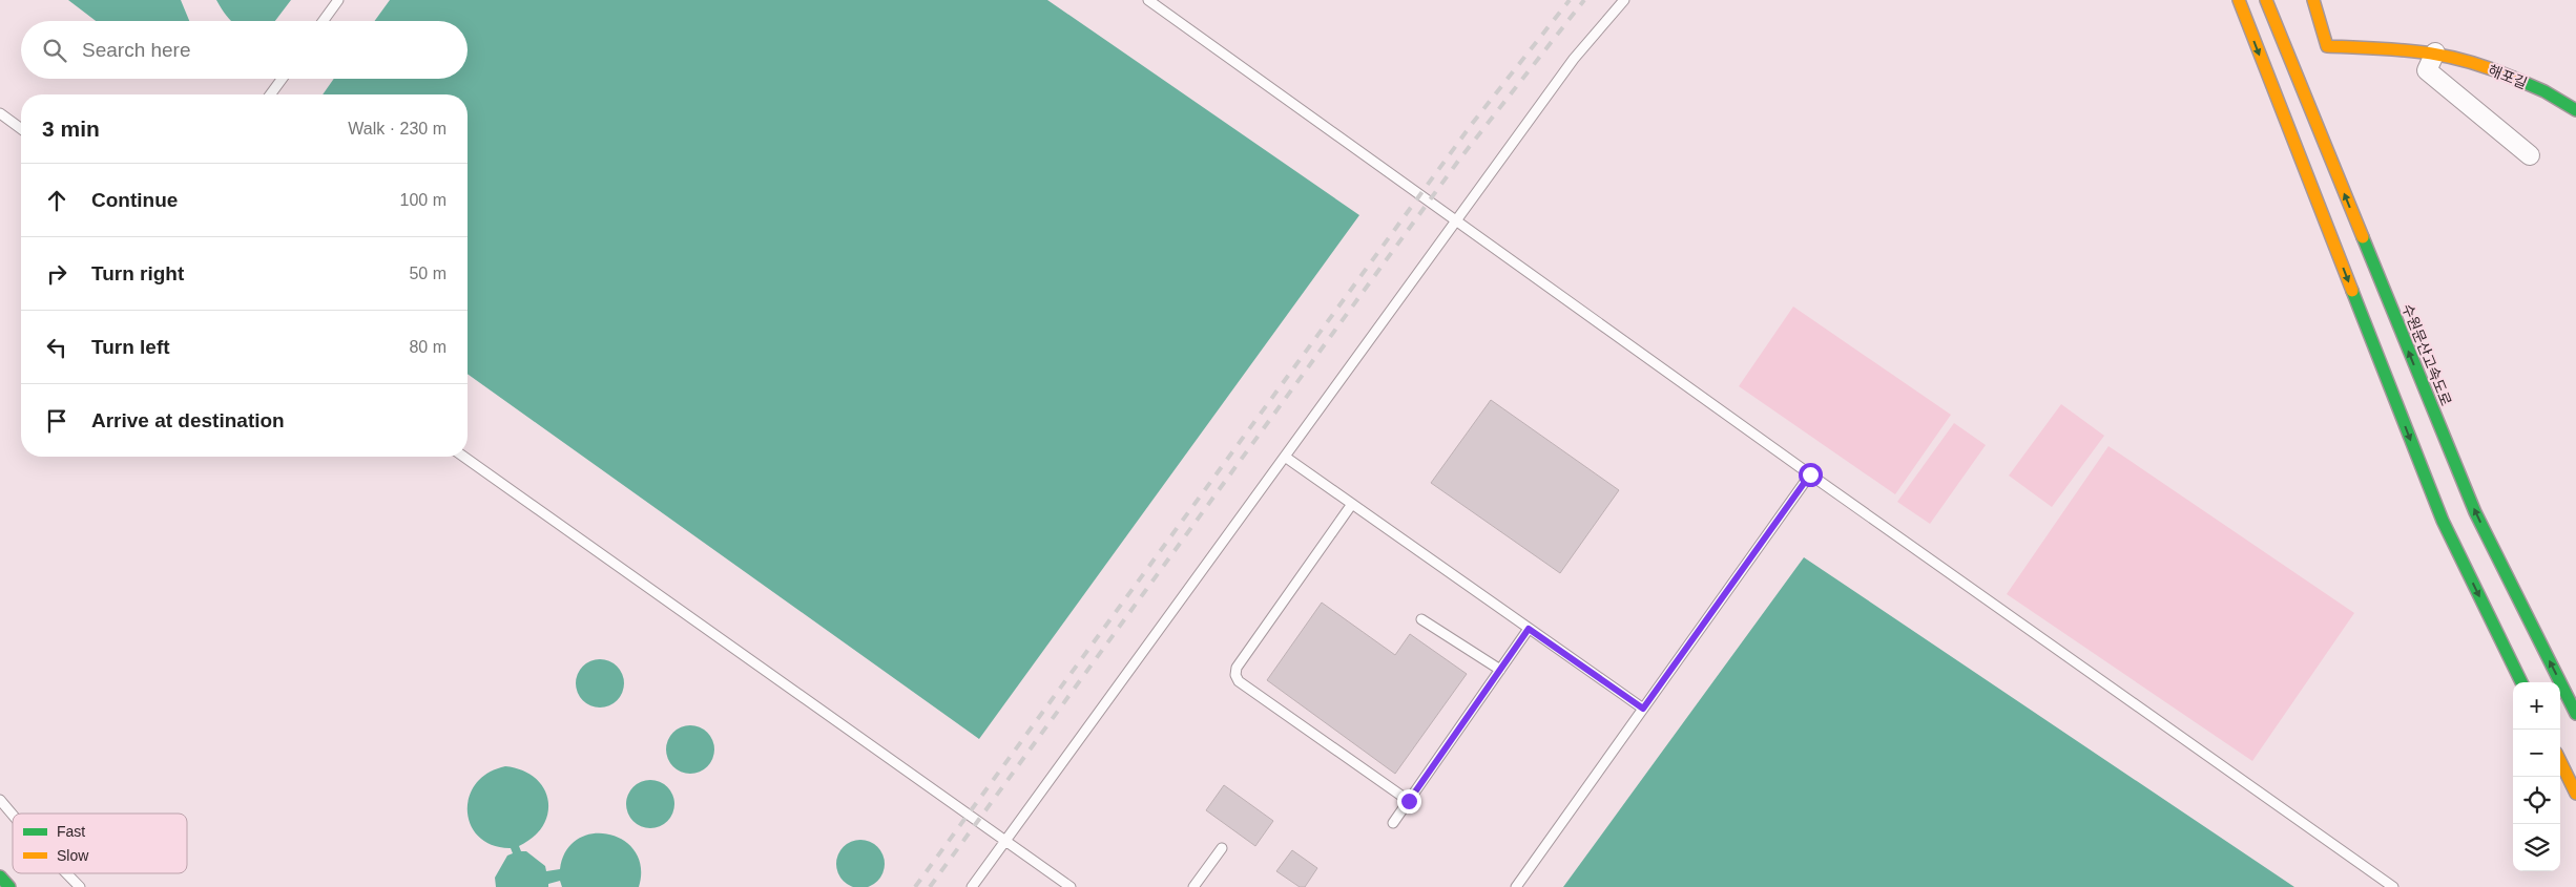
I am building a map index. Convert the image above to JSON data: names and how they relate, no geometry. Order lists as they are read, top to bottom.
{
  "streets": {
    "main road": ["해포길", "수원문산고속도로"]
  },
  "legend": ["Fast", "Slow"],
  "page": {
    "search": "Search here",
    "heading": ["3 min", "Walk · 230 m"],
    "list": [
      ["Continue", "100 m"],
      ["Turn right", "50 m"],
      ["Turn left", "80 m"],
      "Arrive at destination"
    ],
    "map_buttons": ["+", "−"]
  }
}
